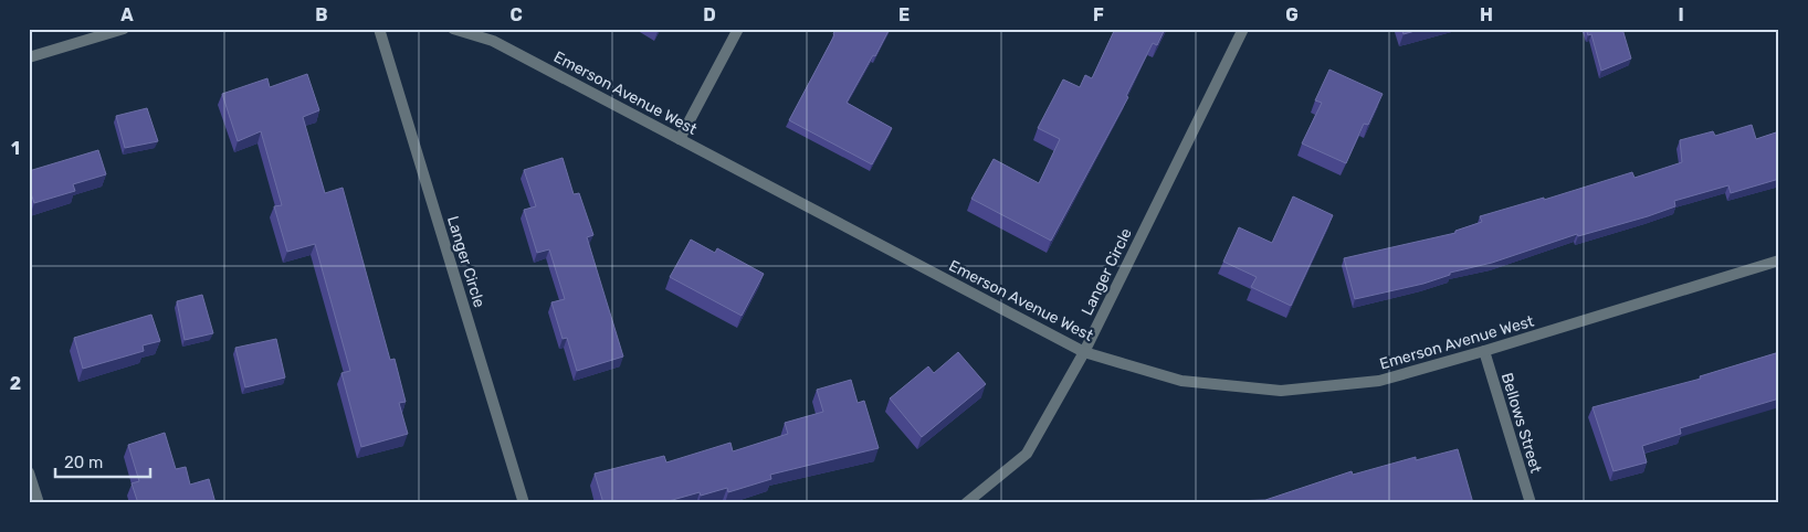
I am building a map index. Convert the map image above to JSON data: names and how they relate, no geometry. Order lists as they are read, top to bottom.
{
  "streets": {
    "street": ["Emerson Avenue West", "Langer Circle", "Bellows Street"]
  },
  "crossings": [
    ["Emerson Avenue West", "Langer Circle"],
    ["Emerson Avenue West", "Bellows Street"]
  ],
  "scale_bar": "20 m",
  "grid": {
    "columns": [
      "A",
      "B",
      "C",
      "D",
      "E",
      "F",
      "G",
      "H",
      "I"
    ],
    "rows": ["1", "2"]
  }
}
